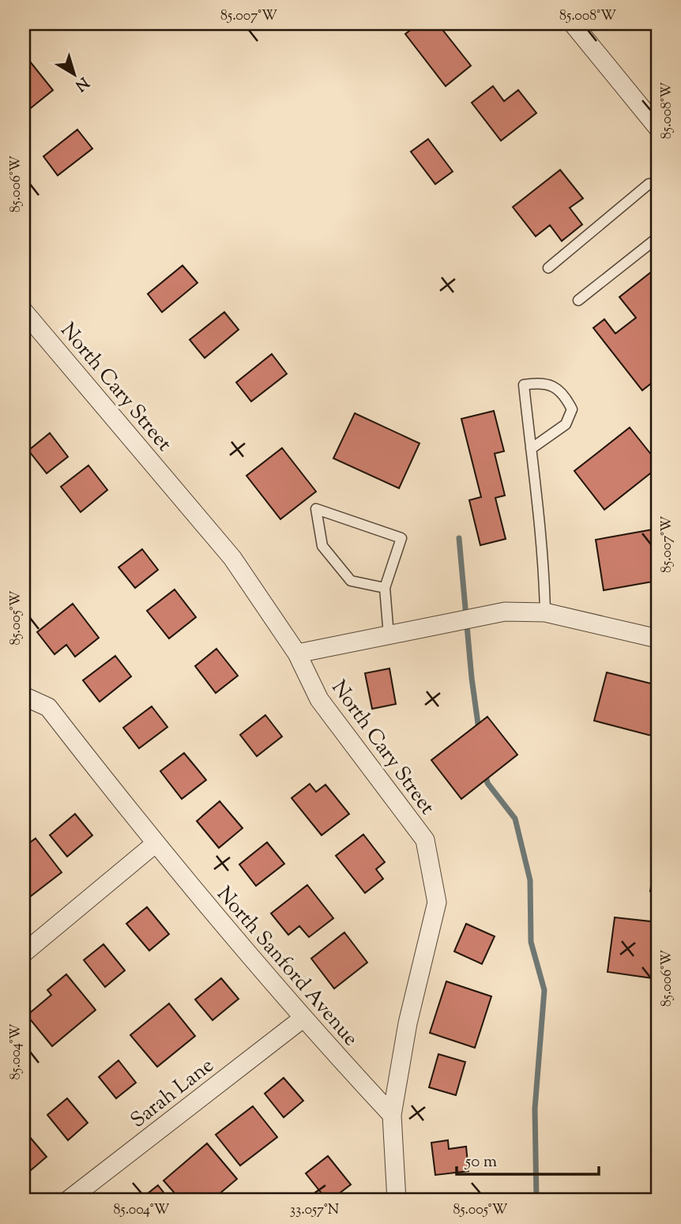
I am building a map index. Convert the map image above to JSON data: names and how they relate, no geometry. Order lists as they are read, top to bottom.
{
  "streets": {
    "street": ["North Cary Street", "North Sanford Avenue", "Sarah Lane"]
  },
  "crossings": [
    ["North Cary Street", "North Sanford Avenue"],
    ["North Sanford Avenue", "Sarah Lane"]
  ],
  "scale_bar": "50 m",
  "north": "bottom right",
  "coordinates": [
    "85.007°W",
    "85.008°W",
    "85.006°W",
    "85.005°W",
    "85.004°W",
    "33.057°N"
  ]
}
